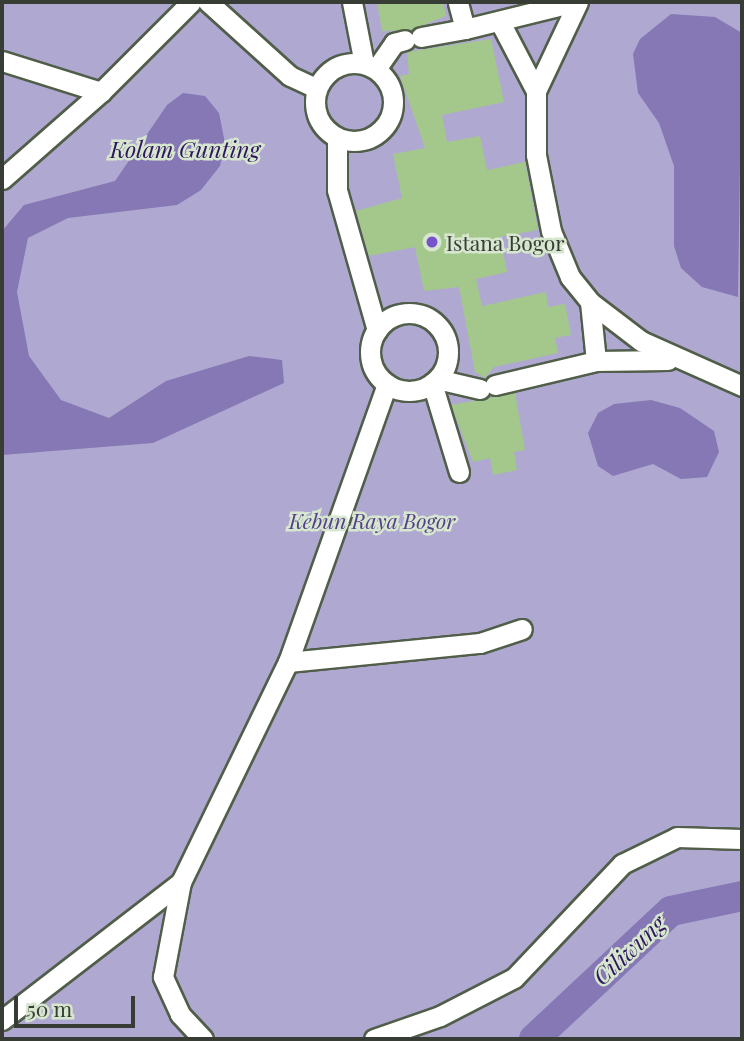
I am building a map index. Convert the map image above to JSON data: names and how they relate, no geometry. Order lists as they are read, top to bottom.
{
  "water": ["Kolam Gunting", "Ciliwung"],
  "parks": ["Kebun Raya Bogor"],
  "places": ["Istana Bogor"],
  "scale_bar": "50 m"
}
